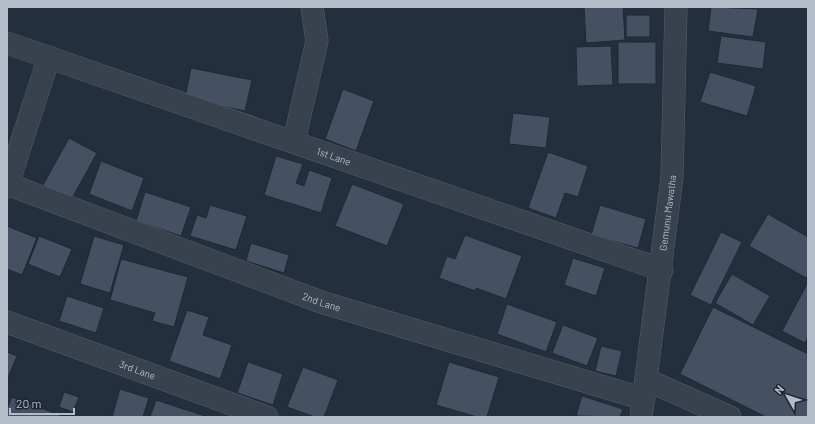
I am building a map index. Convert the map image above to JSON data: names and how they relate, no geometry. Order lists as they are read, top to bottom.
{
  "streets": {
    "street": [
      "1st Lane",
      "Gemunu Mawatha",
      "2nd Lane",
      "3rd Lane"
    ]
  },
  "crossings": [
    ["1st Lane", "Gemunu Mawatha"],
    ["Gemunu Mawatha", "2nd Lane"]
  ],
  "scale_bar": "20 m",
  "north": "top left"
}
